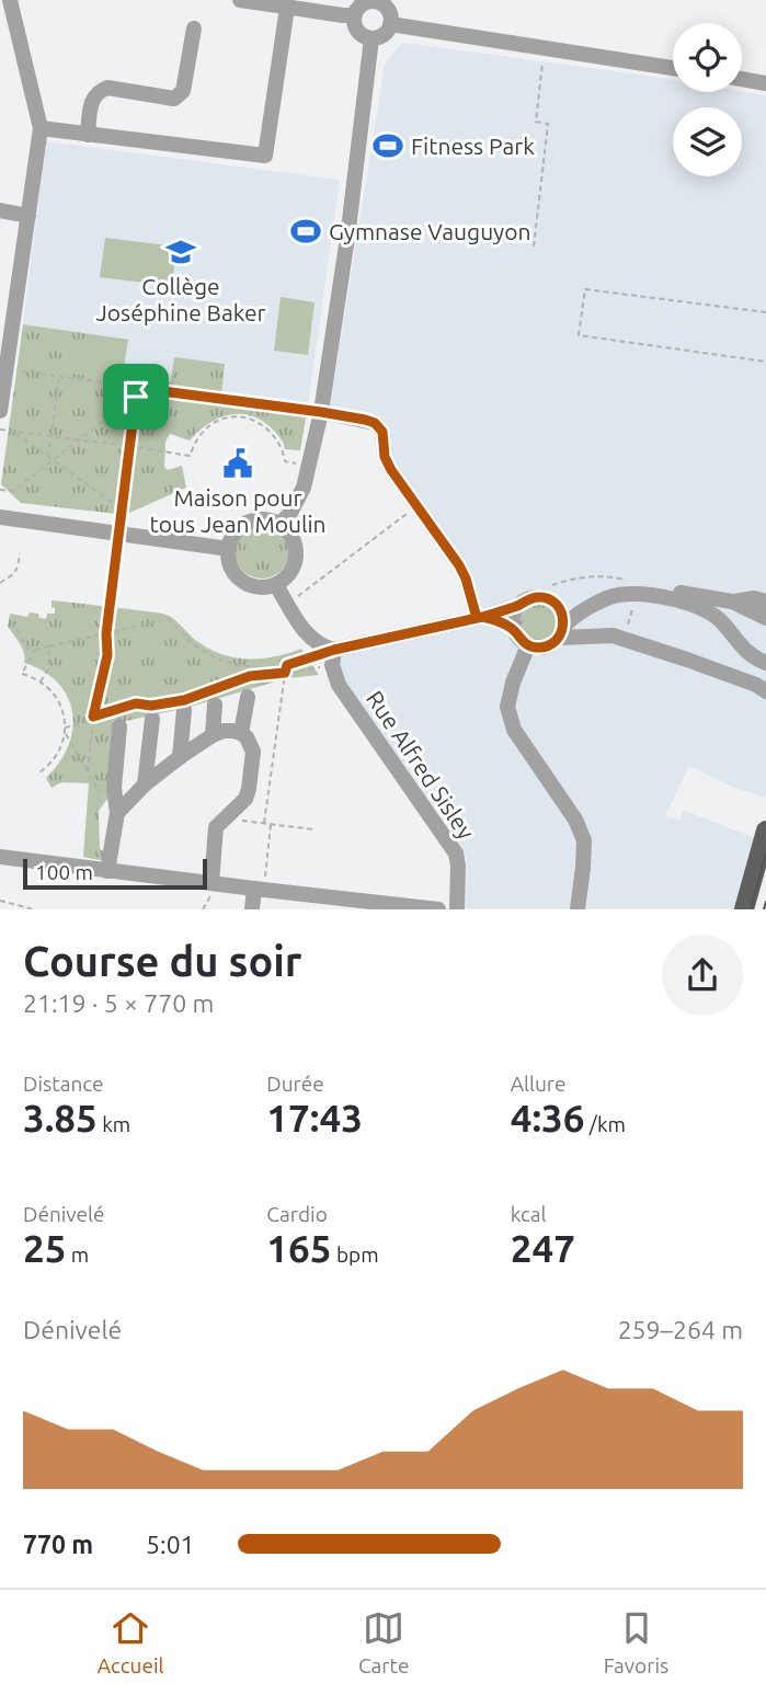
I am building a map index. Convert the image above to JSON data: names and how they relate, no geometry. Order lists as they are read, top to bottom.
{
  "streets": {
    "street": ["Rue Alfred Sisley"]
  },
  "places": {
    "sports": ["Fitness Park", "Gymnase Vauguyon"],
    "school or university": ["Collège Joséphine Baker"],
    "public building": ["Maison pour tous Jean Moulin"]
  },
  "scale_bar": "100 m",
  "page": {
    "scale": "100 m",
    "heading": ["Course du soir", "21:19 · 5 × 770 m"],
    "stats": [
      ["Distance", "3.85 km"],
      ["Durée", "17:43"],
      ["Allure", "4:36 /km"],
      ["Dénivelé", "25 m"],
      ["Cardio", "165 bpm"],
      ["kcal", "247"]
    ],
    "chart": ["Dénivelé", "259–264 m"],
    "list": [
      {
        "name": "770 m",
        "note": "5:01"
      }
    ],
    "tabs": ["Accueil", "Carte", "Favoris"]
  }
}
